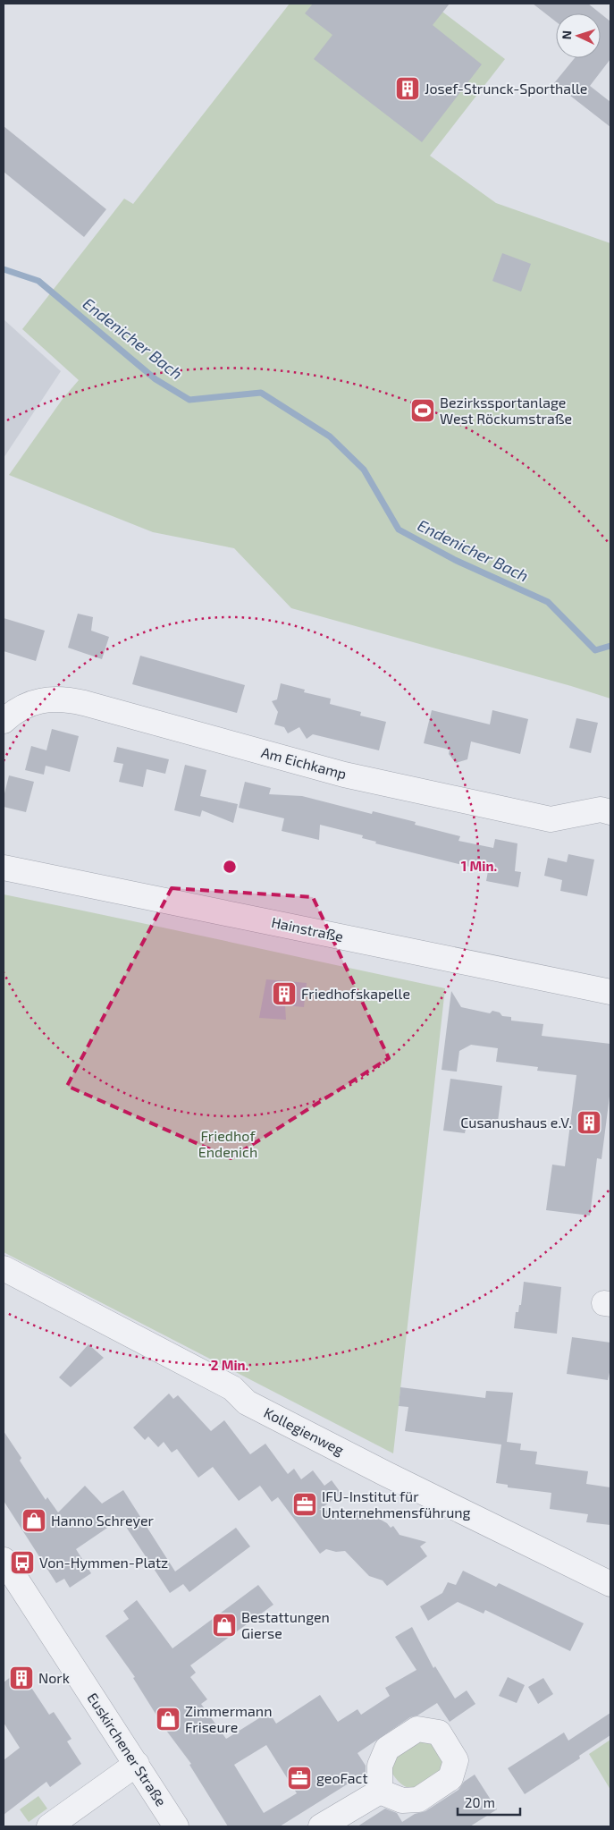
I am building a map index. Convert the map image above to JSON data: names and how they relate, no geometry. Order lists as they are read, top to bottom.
{
  "streets": {
    "street": [
      "Am Eichkamp",
      "Hainstraße",
      "Kollegienweg",
      "Euskirchener Straße"
    ]
  },
  "water": ["Endenicher Bach"],
  "parks": ["Friedhof Endenich"],
  "places": {
    "building": [
      "Josef-Strunck-Sporthalle",
      "Friedhofskapelle",
      "Cusanushaus e.V.",
      "Nork"
    ],
    "sports": ["Bezirkssportanlage West Röckumstraße"],
    "office": ["IFU-Institut für Unternehmensführung", "geoFact"],
    "shop": ["Hanno Schreyer", "Bestattungen Gierse", "Zimmermann Friseure"],
    "bus stop": ["Von-Hymmen-Platz"]
  },
  "scale_bar": "20 m",
  "north": "left",
  "rings": ["1 Min.", "2 Min."]
}
